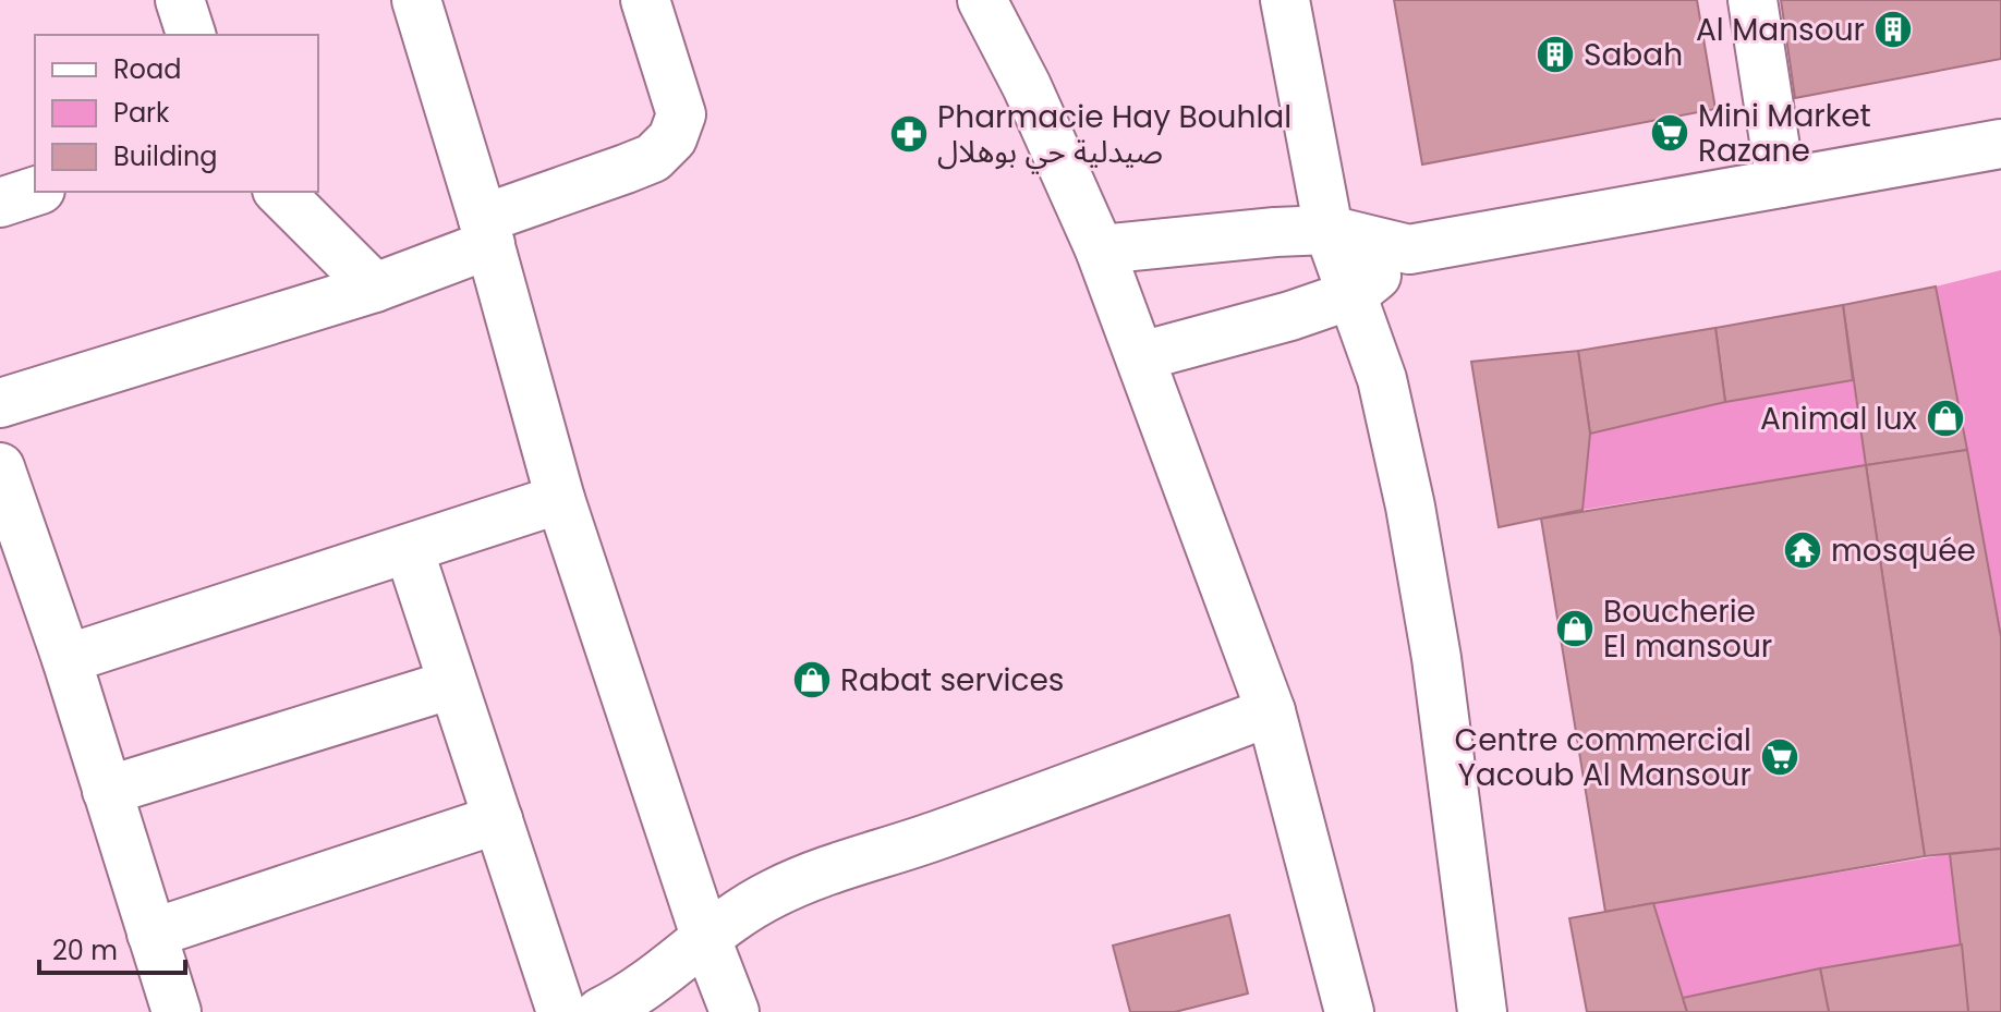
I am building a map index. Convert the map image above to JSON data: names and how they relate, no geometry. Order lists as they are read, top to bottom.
{
  "places": {
    "building": ["Al Mansour", "Sabah"],
    "supermarket": ["Mini Market Razane", "Centre commercial Yacoub Al Mansour"],
    "pharmacy": ["Pharmacie Hay Bouhlal صيدلية حي بوهلال"],
    "shop": ["Animal lux", "Boucherie El mansour", "Rabat services"],
    "temple": ["mosquée"]
  },
  "legend": ["Road", "Park", "Building"],
  "scale_bar": "20 m"
}
